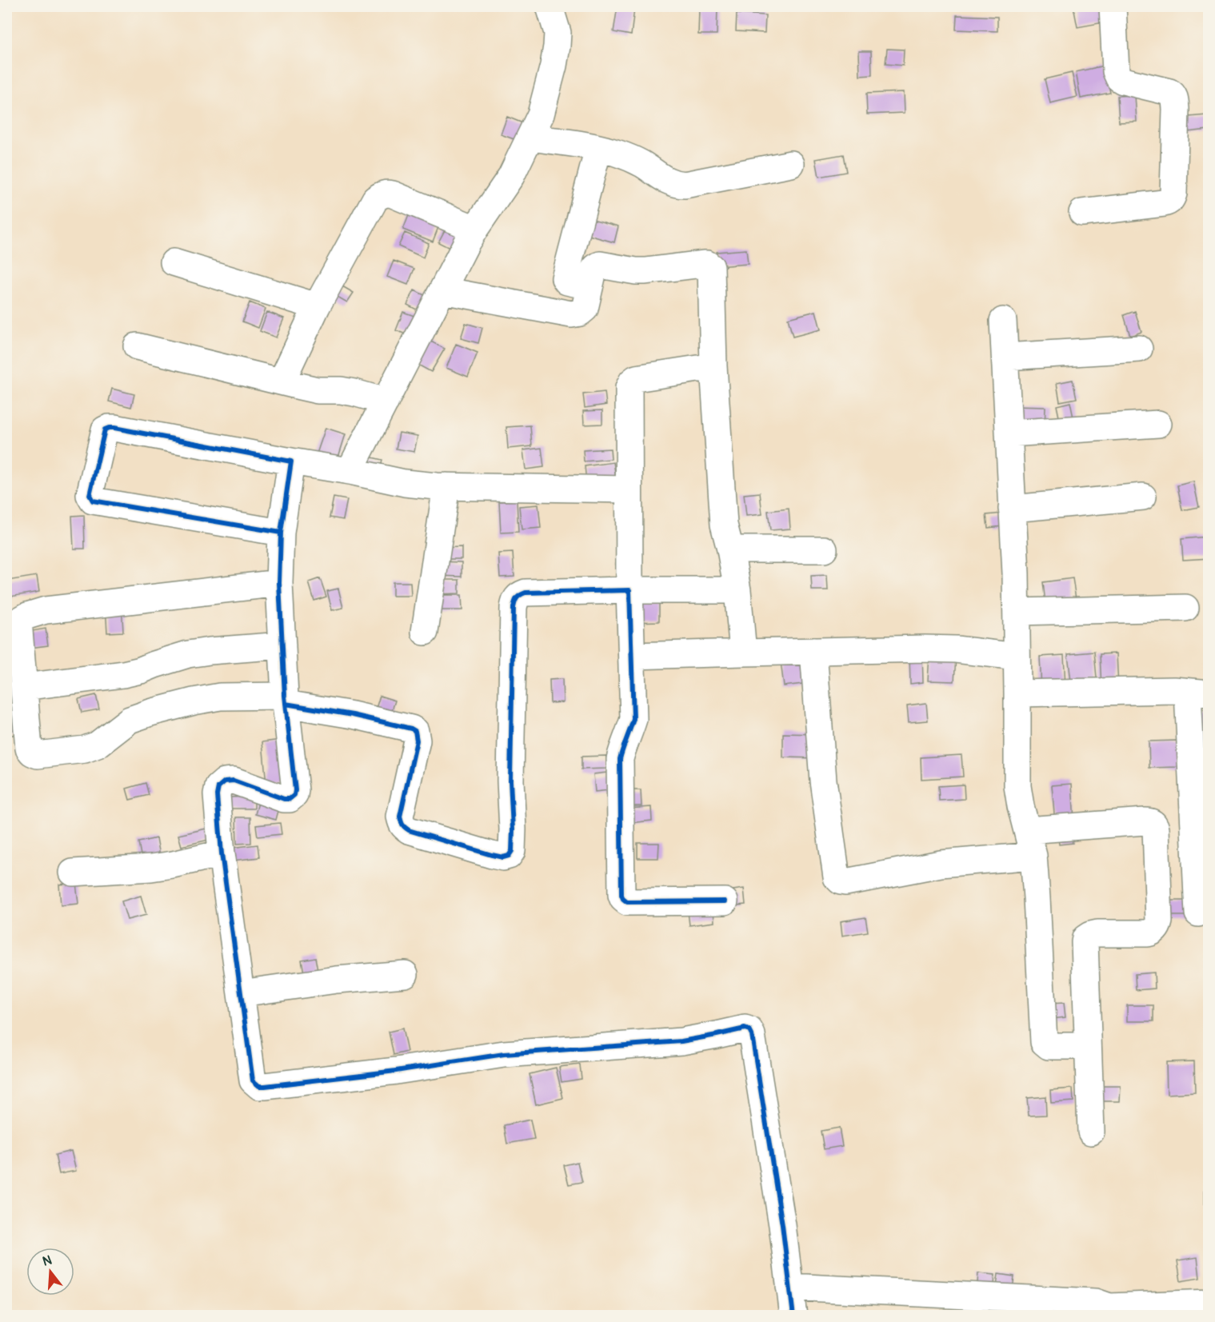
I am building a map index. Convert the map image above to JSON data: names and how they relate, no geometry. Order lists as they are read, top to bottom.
{
  "north": "top"
}
